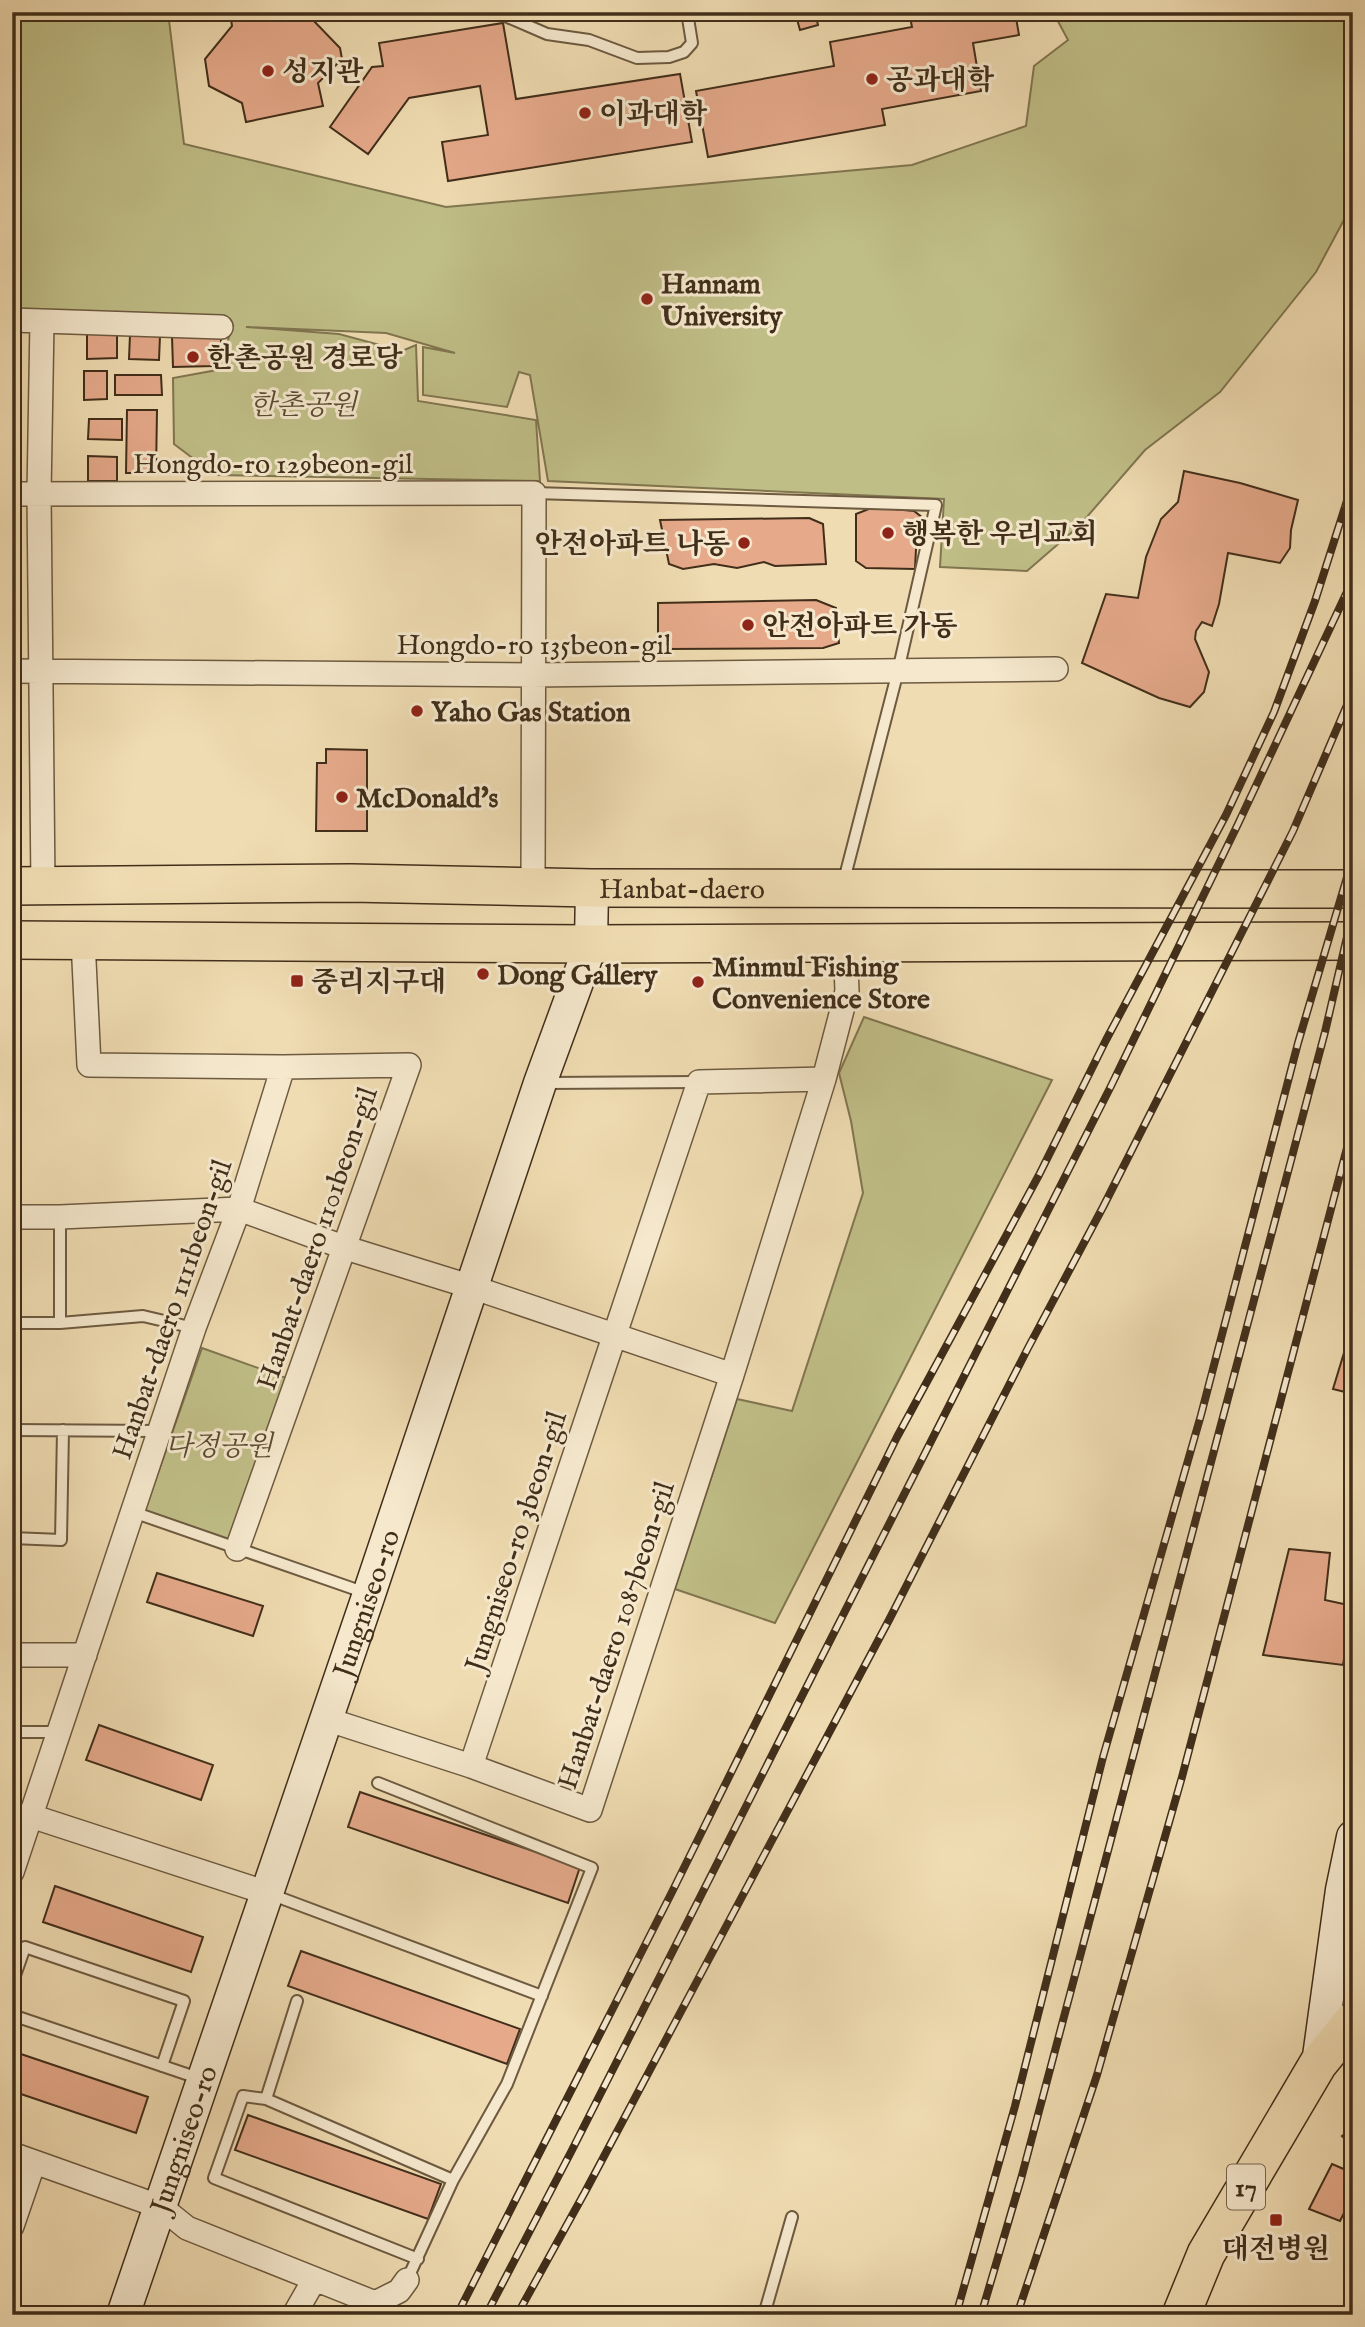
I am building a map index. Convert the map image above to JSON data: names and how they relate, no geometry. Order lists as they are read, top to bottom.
{
  "streets": {
    "main road": ["Hanbat-daero", "Jungniseo-ro", "17"],
    "street": [
      "Hongdo-ro 129beon-gil",
      "Hongdo-ro 135beon-gil",
      "Hanbat-daero 1101beon-gil",
      "Hanbat-daero 1111beon-gil",
      "Jungniseo-ro 3beon-gil",
      "Hanbat-daero 1087beon-gil"
    ]
  },
  "crossings": [
    ["Hanbat-daero", "Jungniseo-ro"],
    ["Hanbat-daero", "Hanbat-daero 1087beon-gil"],
    ["Hanbat-daero 1101beon-gil", "Hanbat-daero 1111beon-gil"],
    ["Jungniseo-ro 3beon-gil", "Hanbat-daero 1087beon-gil"],
    ["Jungniseo-ro", "Hanbat-daero 1087beon-gil"]
  ],
  "parks": ["한촌공원", "다정공원"],
  "places": {
    "other": [
      "성지관",
      "공과대학",
      "이과대학",
      "Hannam University",
      "한촌공원 경로당",
      "행복한 우리교회",
      "안전아파트 나동",
      "안전아파트 가동",
      "Yaho Gas Station",
      "McDonald's",
      "Dong Gallery",
      "Minmul Fishing Convenience Store"
    ],
    "transit": ["중리지구대", "대전병원"]
  }
}
